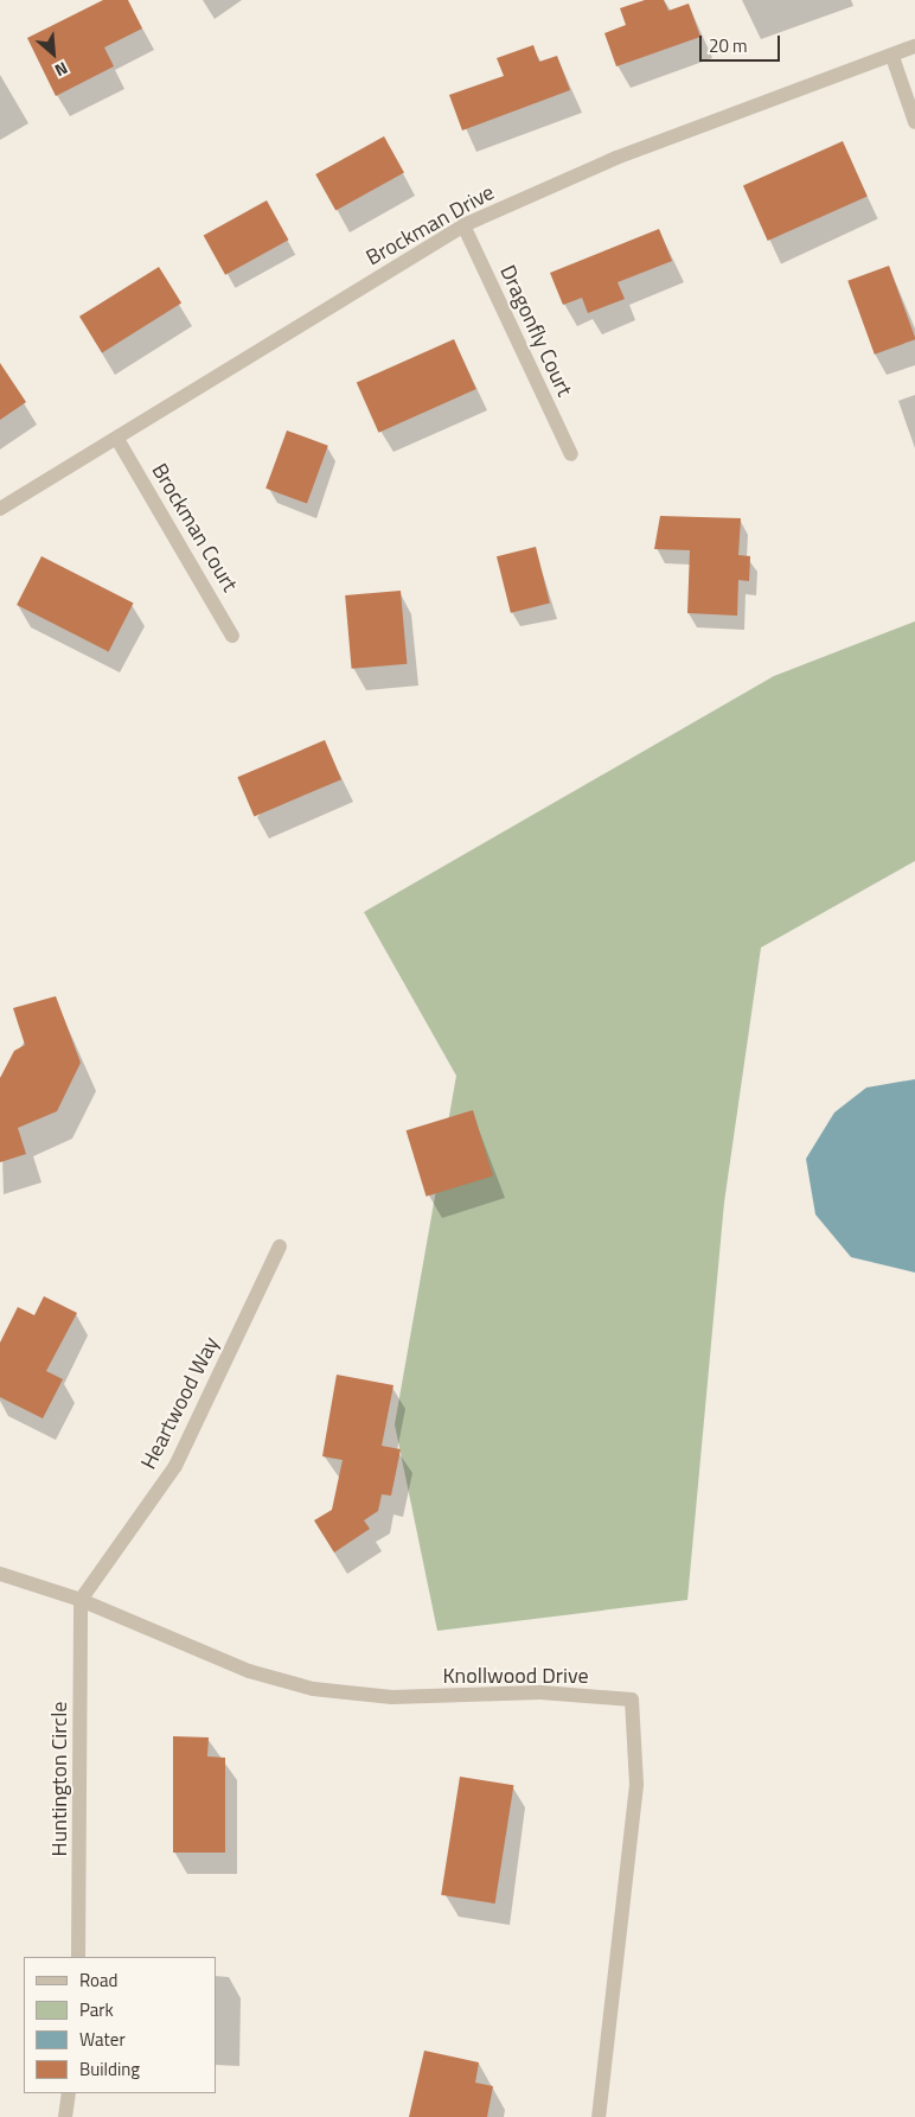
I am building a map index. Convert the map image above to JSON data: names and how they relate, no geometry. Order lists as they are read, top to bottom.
{
  "streets": {
    "street": [
      "Brockman Drive",
      "Dragonfly Court",
      "Brockman Court",
      "Heartwood Way",
      "Knollwood Drive",
      "Huntington Circle"
    ]
  },
  "crossings": [
    ["Brockman Drive", "Dragonfly Court"],
    ["Brockman Drive", "Brockman Court"],
    ["Heartwood Way", "Knollwood Drive"],
    ["Heartwood Way", "Huntington Circle"],
    ["Knollwood Drive", "Huntington Circle"]
  ],
  "legend": [
    "Road",
    "Park",
    "Water",
    "Building"
  ],
  "scale_bar": "20 m",
  "north": "bottom right"
}
